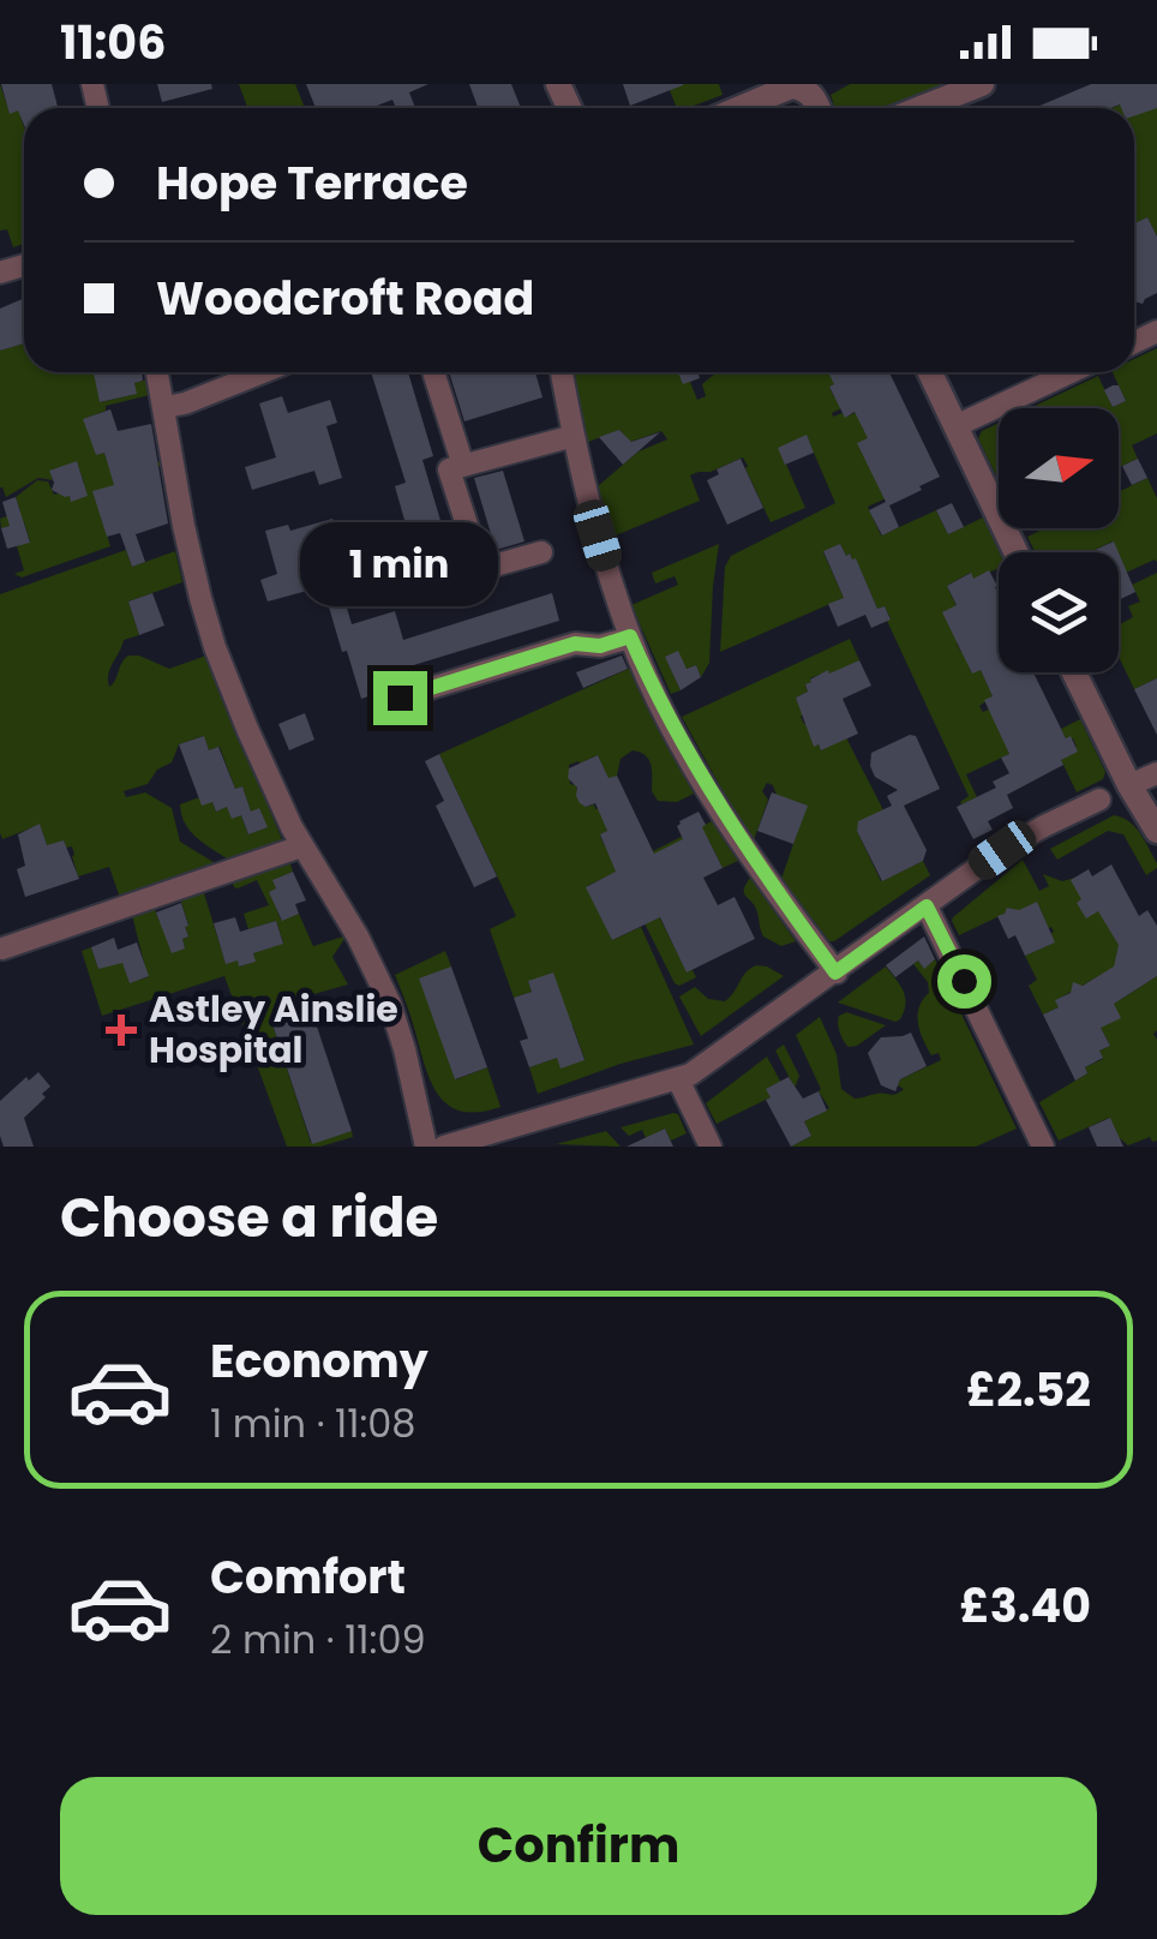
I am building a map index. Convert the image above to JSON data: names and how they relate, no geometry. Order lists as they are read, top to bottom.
{
  "places": {
    "health": ["Astley Ainslie Hospital"]
  },
  "north": "right",
  "page": {
    "status": "11:06",
    "banner": ["Hope Terrace", "Woodcroft Road"],
    "bubble": "1 min",
    "heading": "Choose a ride",
    "list": [
      {
        "name": "Economy",
        "note": "1 min · 11:08",
        "value": "£2.52"
      },
      {
        "name": "Comfort",
        "note": "2 min · 11:09",
        "value": "£3.40"
      }
    ],
    "buttons": "Confirm"
  }
}
